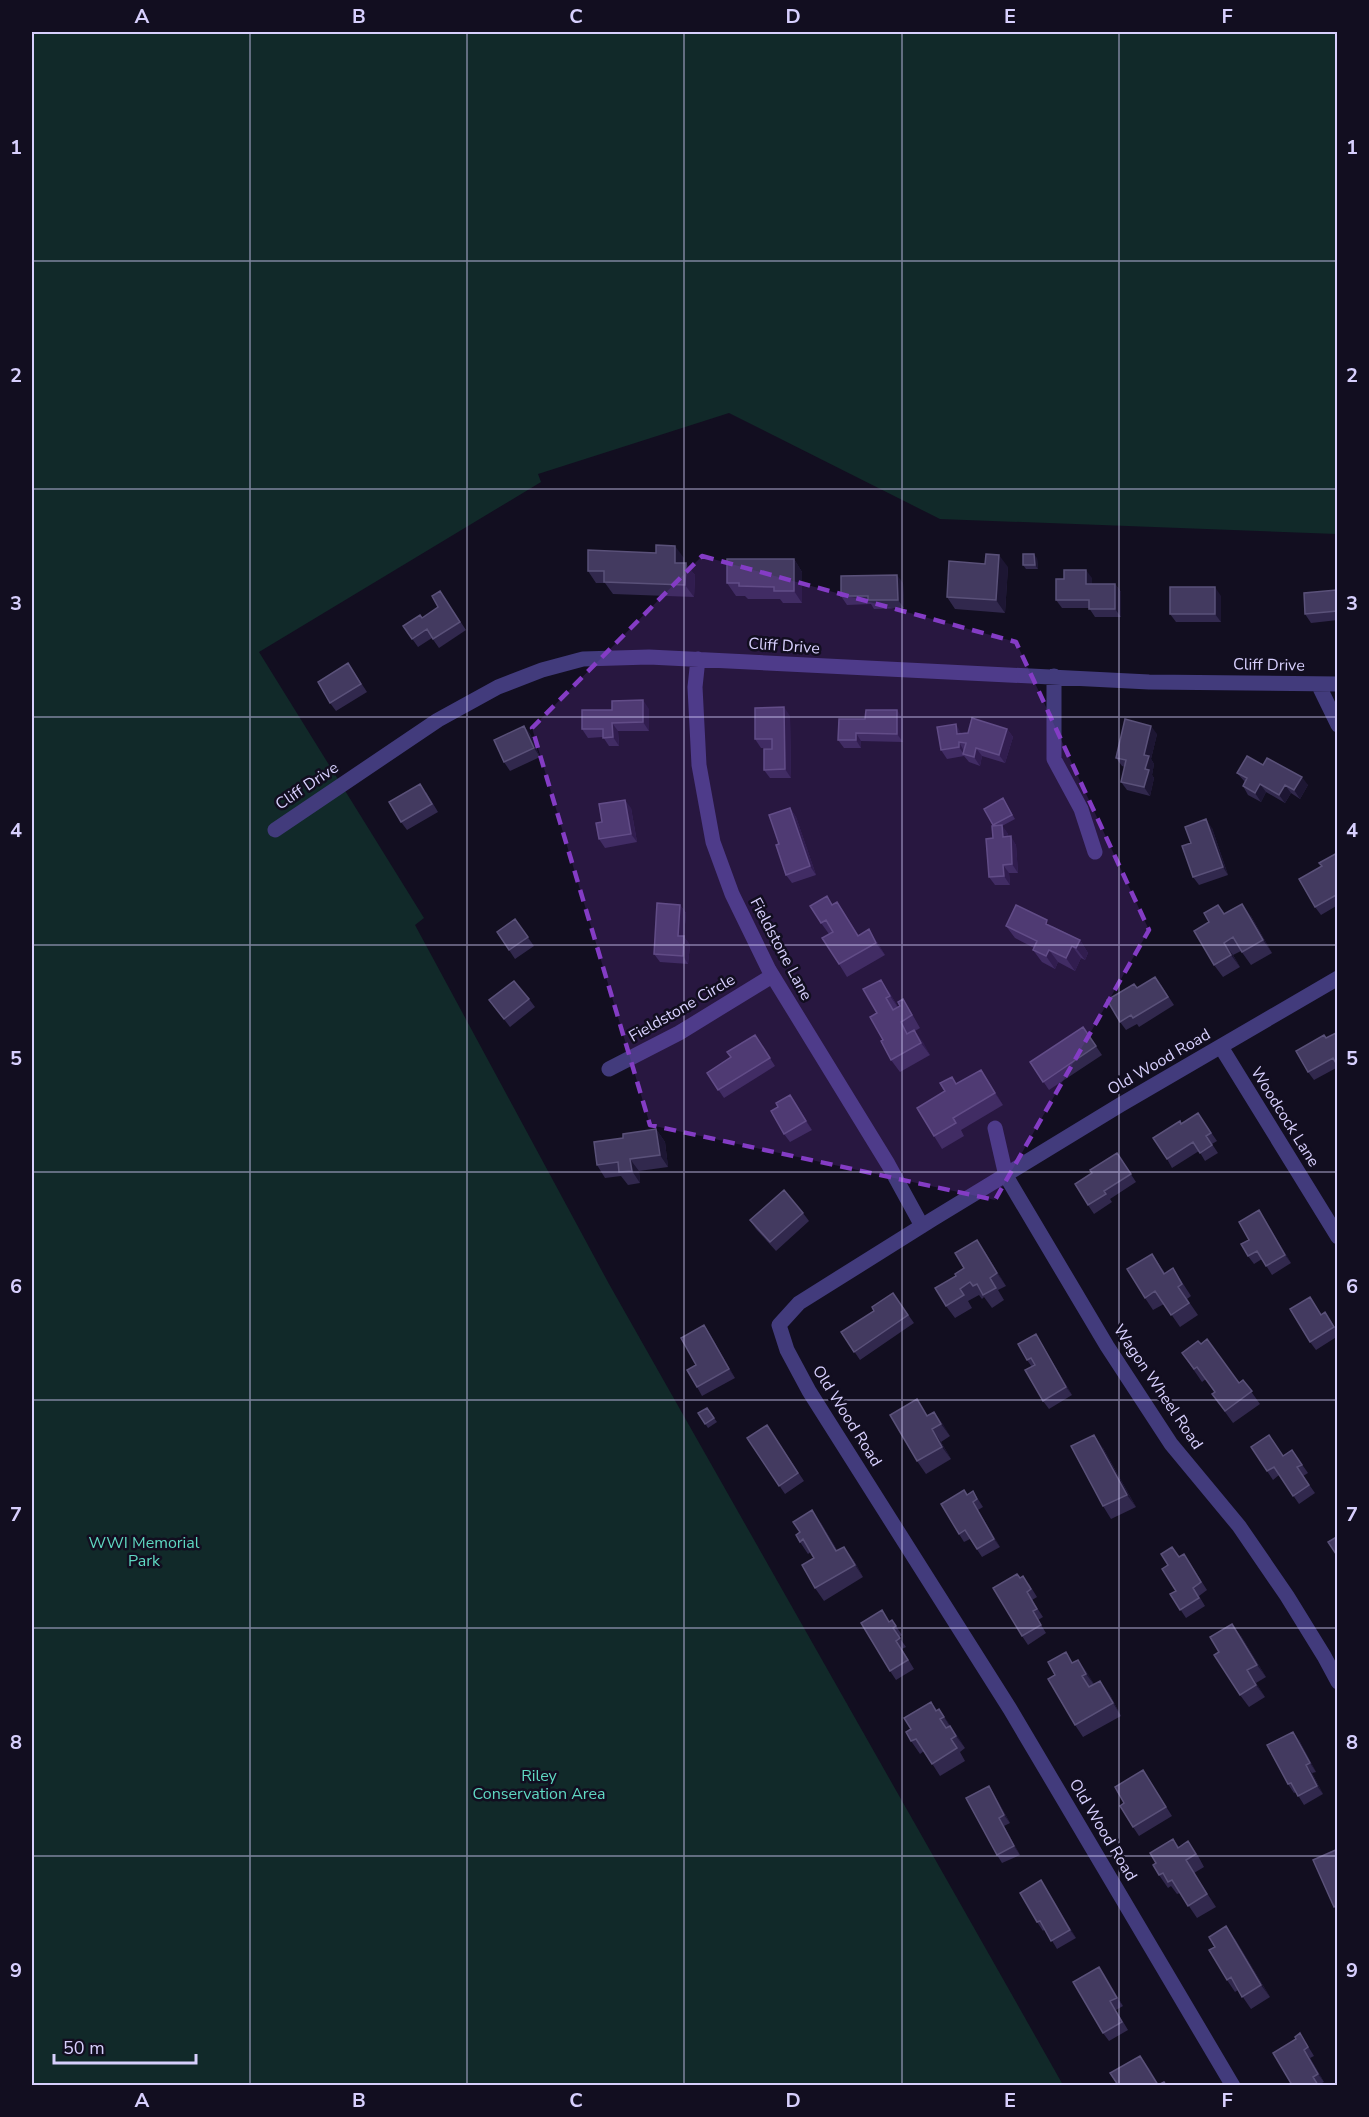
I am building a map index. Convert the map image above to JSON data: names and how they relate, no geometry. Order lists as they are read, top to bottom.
{
  "streets": {
    "street": [
      "Cliff Drive",
      "Fieldstone Lane",
      "Fieldstone Circle",
      "Old Wood Road",
      "Woodcock Lane",
      "Wagon Wheel Road"
    ]
  },
  "crossings": [
    ["Cliff Drive", "Fieldstone Lane"],
    ["Fieldstone Lane", "Fieldstone Circle"],
    ["Fieldstone Lane", "Old Wood Road"],
    ["Old Wood Road", "Woodcock Lane"],
    ["Old Wood Road", "Wagon Wheel Road"]
  ],
  "parks": ["WWI Memorial Park", "Riley Conservation Area"],
  "scale_bar": "50 m",
  "grid": {
    "columns": [
      "A",
      "B",
      "C",
      "D",
      "E",
      "F"
    ],
    "rows": [
      "1",
      "2",
      "3",
      "4",
      "5",
      "6",
      "7",
      "8",
      "9"
    ]
  }
}
